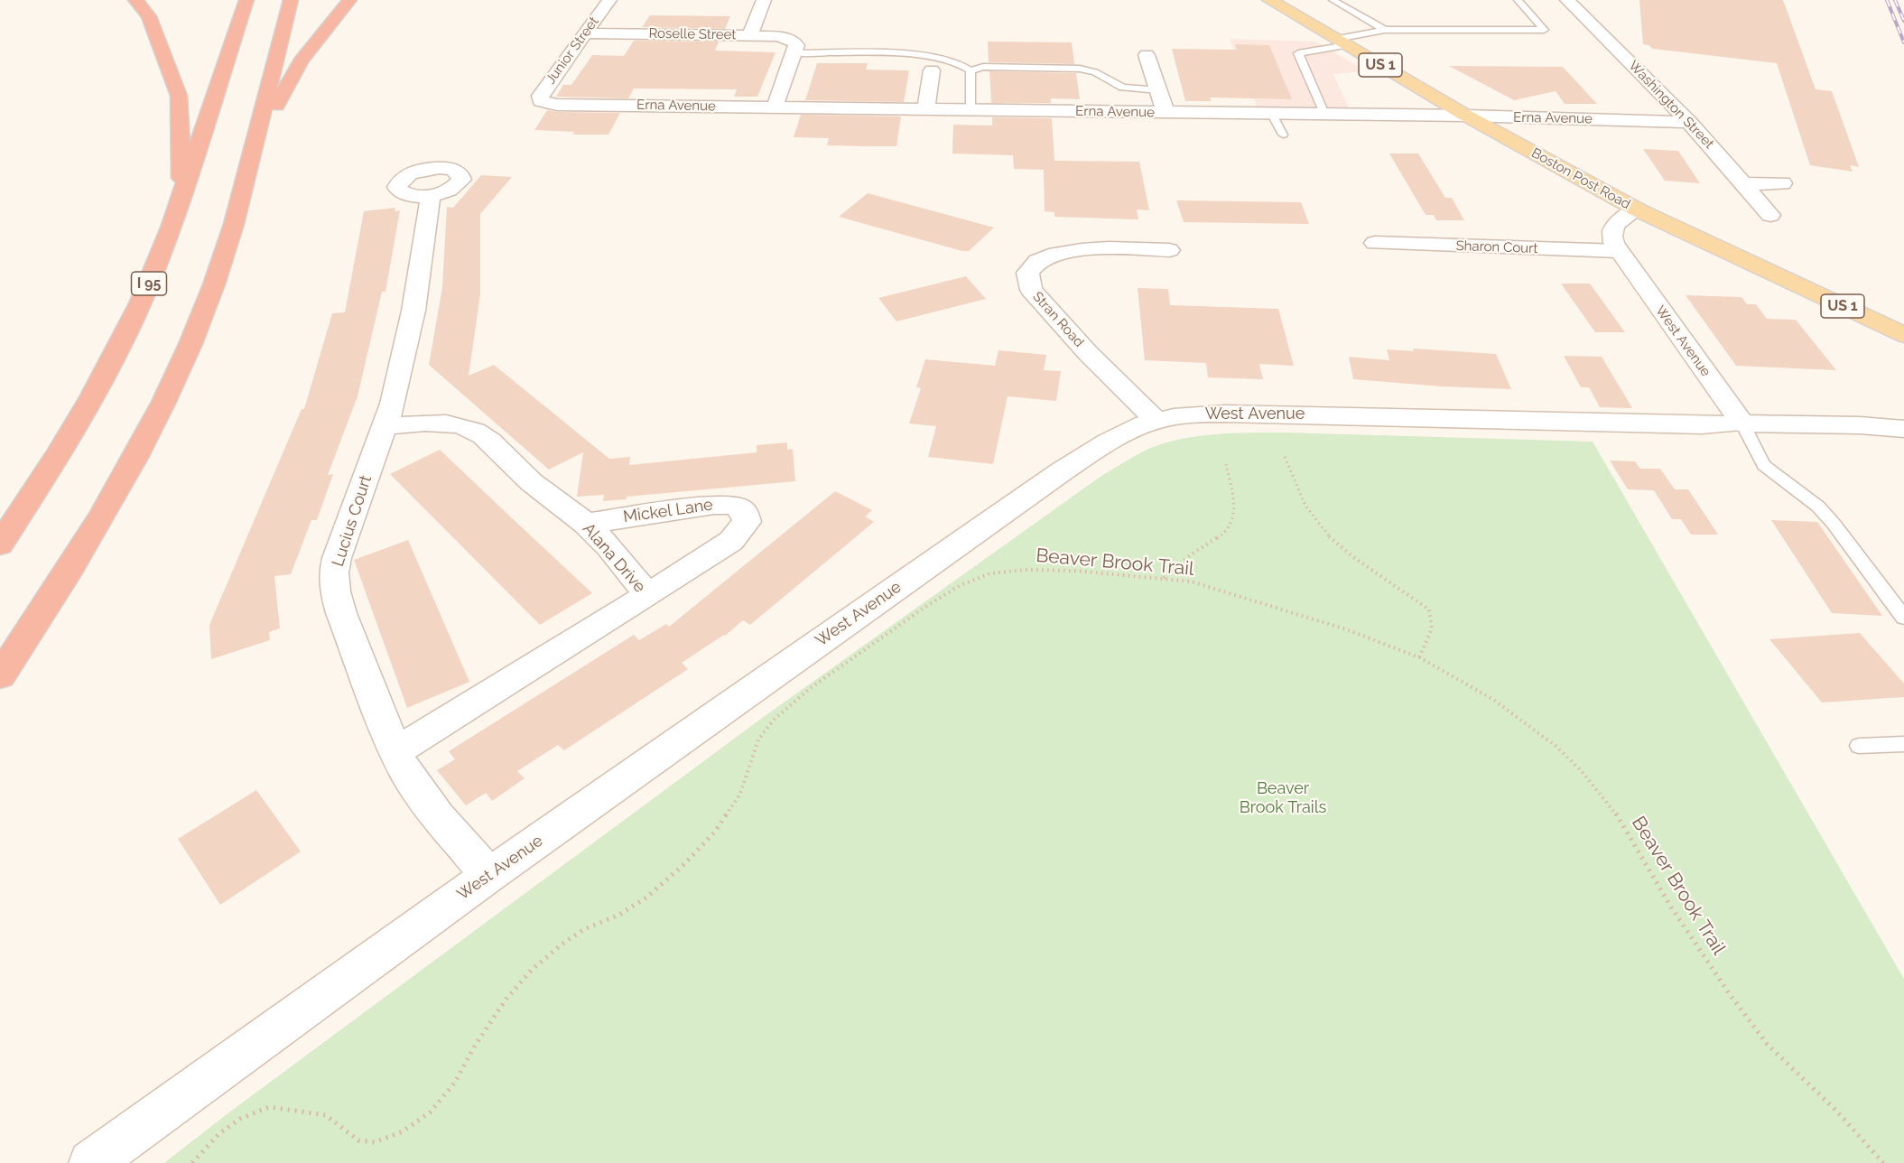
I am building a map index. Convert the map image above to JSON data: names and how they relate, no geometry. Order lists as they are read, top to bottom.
{
  "streets": {
    "highway": ["I 95"],
    "main road": ["US 1", "Boston Post Road"],
    "street": [
      "Roselle Street",
      "Junior Street",
      "Washington Street",
      "Erna Avenue",
      "Sharon Court",
      "Stran Road",
      "West Avenue",
      "Mickel Lane",
      "Lucius Court",
      "Alana Drive"
    ],
    "path": ["Beaver Brook Trail"]
  },
  "crossings": [
    ["Roselle Street", "Junior Street"],
    ["Junior Street", "Erna Avenue"],
    ["Washington Street", "Erna Avenue"],
    ["Erna Avenue", "Boston Post Road"],
    ["Boston Post Road", "West Avenue"],
    ["Sharon Court", "West Avenue"],
    ["Stran Road", "West Avenue"],
    ["West Avenue", "Lucius Court"],
    ["Mickel Lane", "Alana Drive"],
    ["Lucius Court", "Alana Drive"]
  ],
  "parks": ["Beaver Brook Trails"]
}
